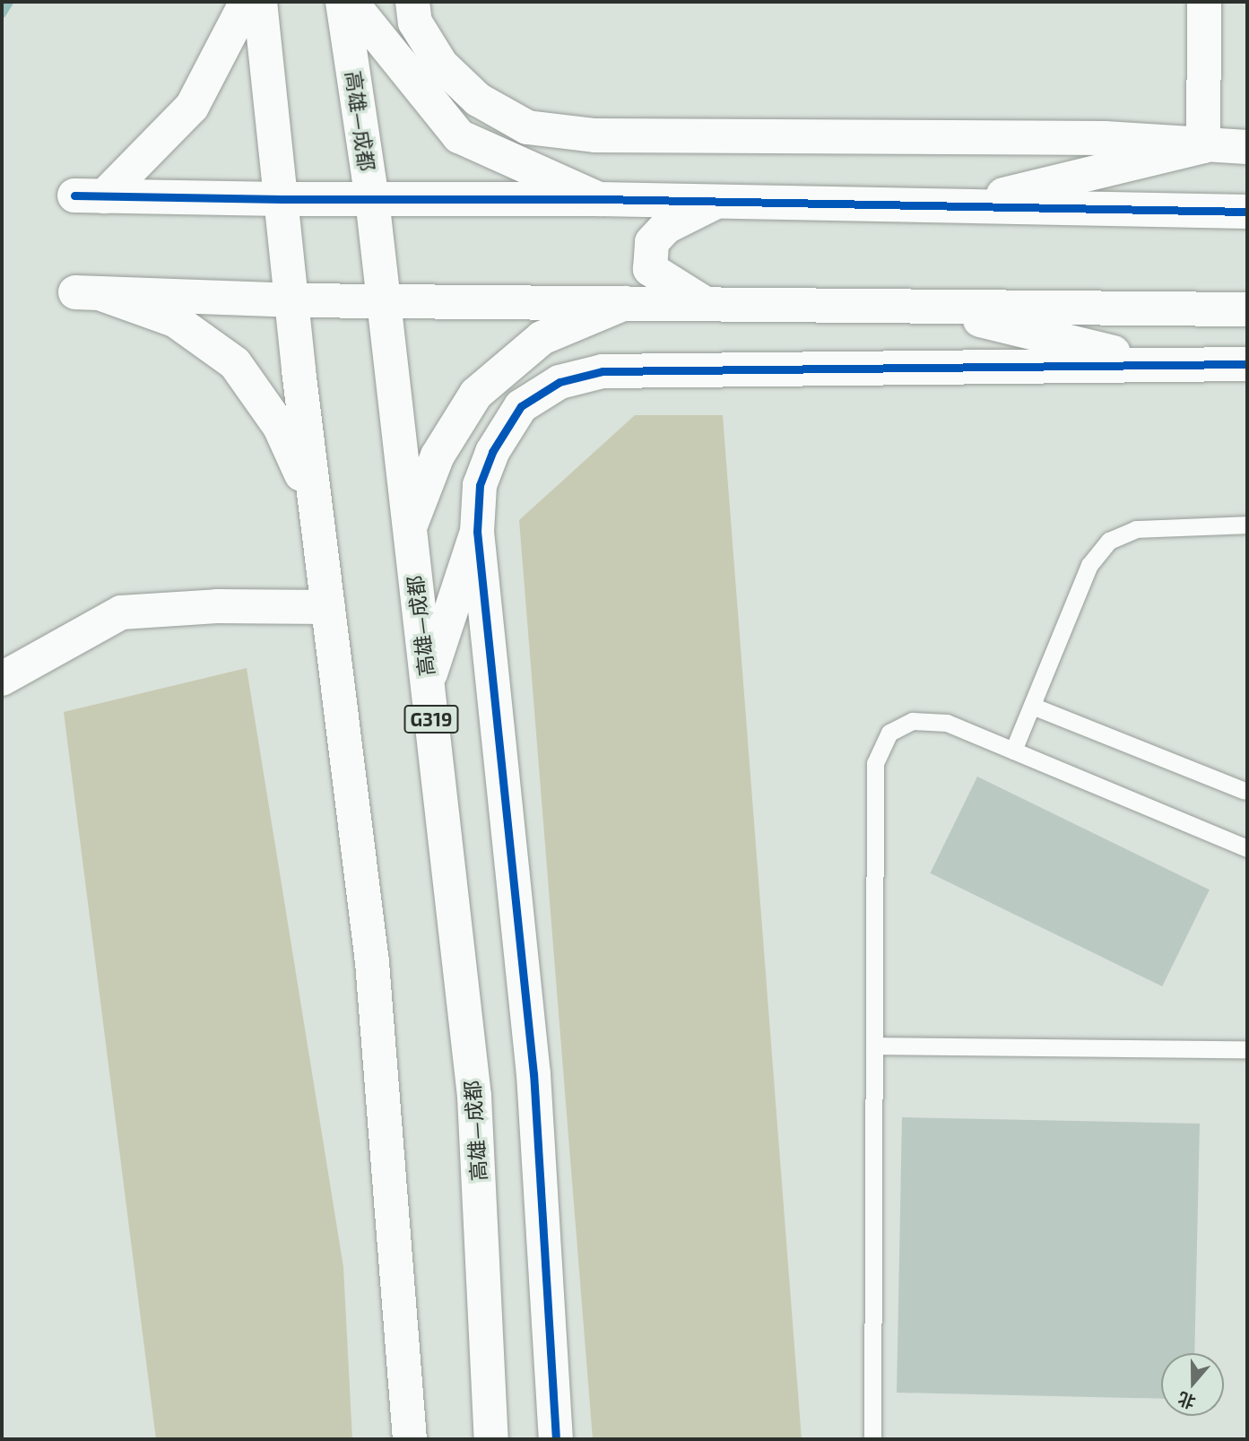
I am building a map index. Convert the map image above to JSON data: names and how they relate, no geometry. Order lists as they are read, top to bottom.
{
  "streets": {
    "main road": ["高雄—成都", "G319"]
  },
  "north": "bottom"
}
